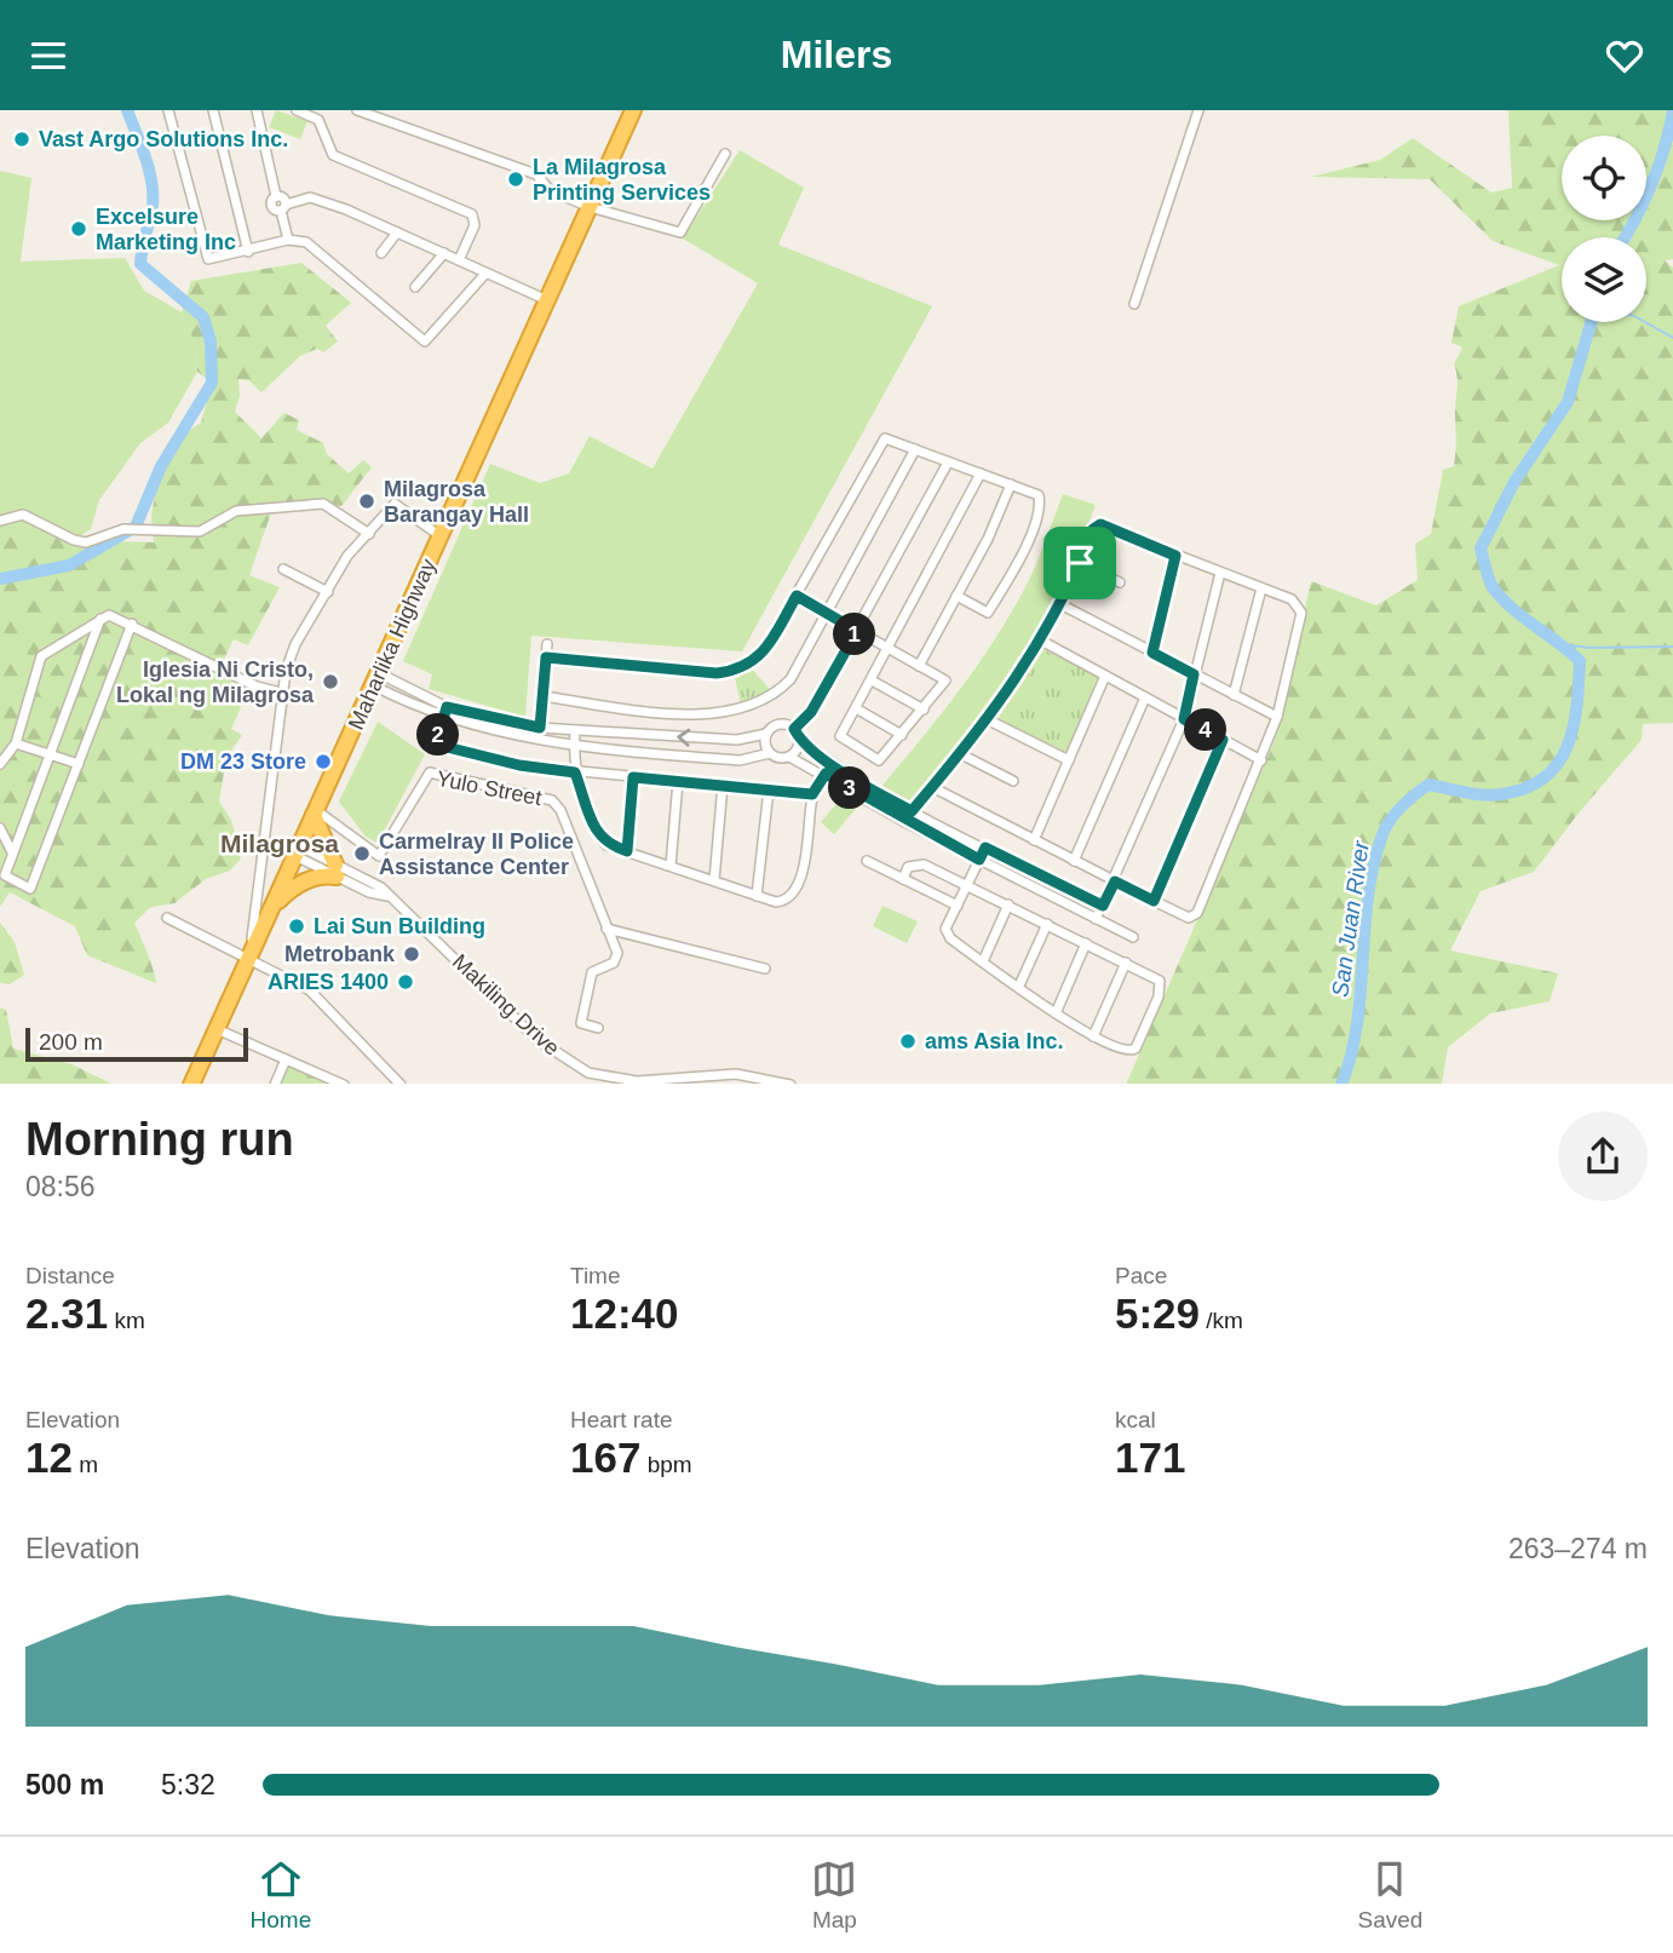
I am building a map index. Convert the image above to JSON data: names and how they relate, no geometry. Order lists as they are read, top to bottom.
{
  "streets": {
    "highway": ["Maharlika Highway"],
    "street": ["Yulo Street", "Makiling Drive"]
  },
  "crossings": [
    ["Maharlika Highway", "Yulo Street"],
    ["Maharlika Highway", "Makiling Drive"]
  ],
  "districts": ["Milagrosa"],
  "water": ["San Juan River"],
  "places": [
    "Vast Argo Solutions Inc.",
    "La Milagrosa Printing Services",
    "Excelsure Marketing Inc",
    "Milagrosa Barangay Hall",
    "Iglesia Ni Cristo, Lokal ng Milagrosa",
    "DM 23 Store",
    "Carmelray II Police Assistance Center",
    "Lai Sun Building",
    "Metrobank",
    "ARIES 1400",
    "ams Asia Inc."
  ],
  "scale_bar": "200 m",
  "page": {
    "header": "Milers",
    "pins": [
      "1",
      "4",
      "2",
      "3"
    ],
    "scale": "200 m",
    "heading": ["Morning run", "08:56"],
    "stats": [
      ["Distance", "2.31 km"],
      ["Time", "12:40"],
      ["Pace", "5:29 /km"],
      ["Elevation", "12 m"],
      ["Heart rate", "167 bpm"],
      ["kcal", "171"]
    ],
    "chart": ["Elevation", "263–274 m"],
    "list": [
      {
        "name": "500 m",
        "note": "5:32"
      }
    ],
    "tabs": ["Home", "Map", "Saved"]
  }
}
